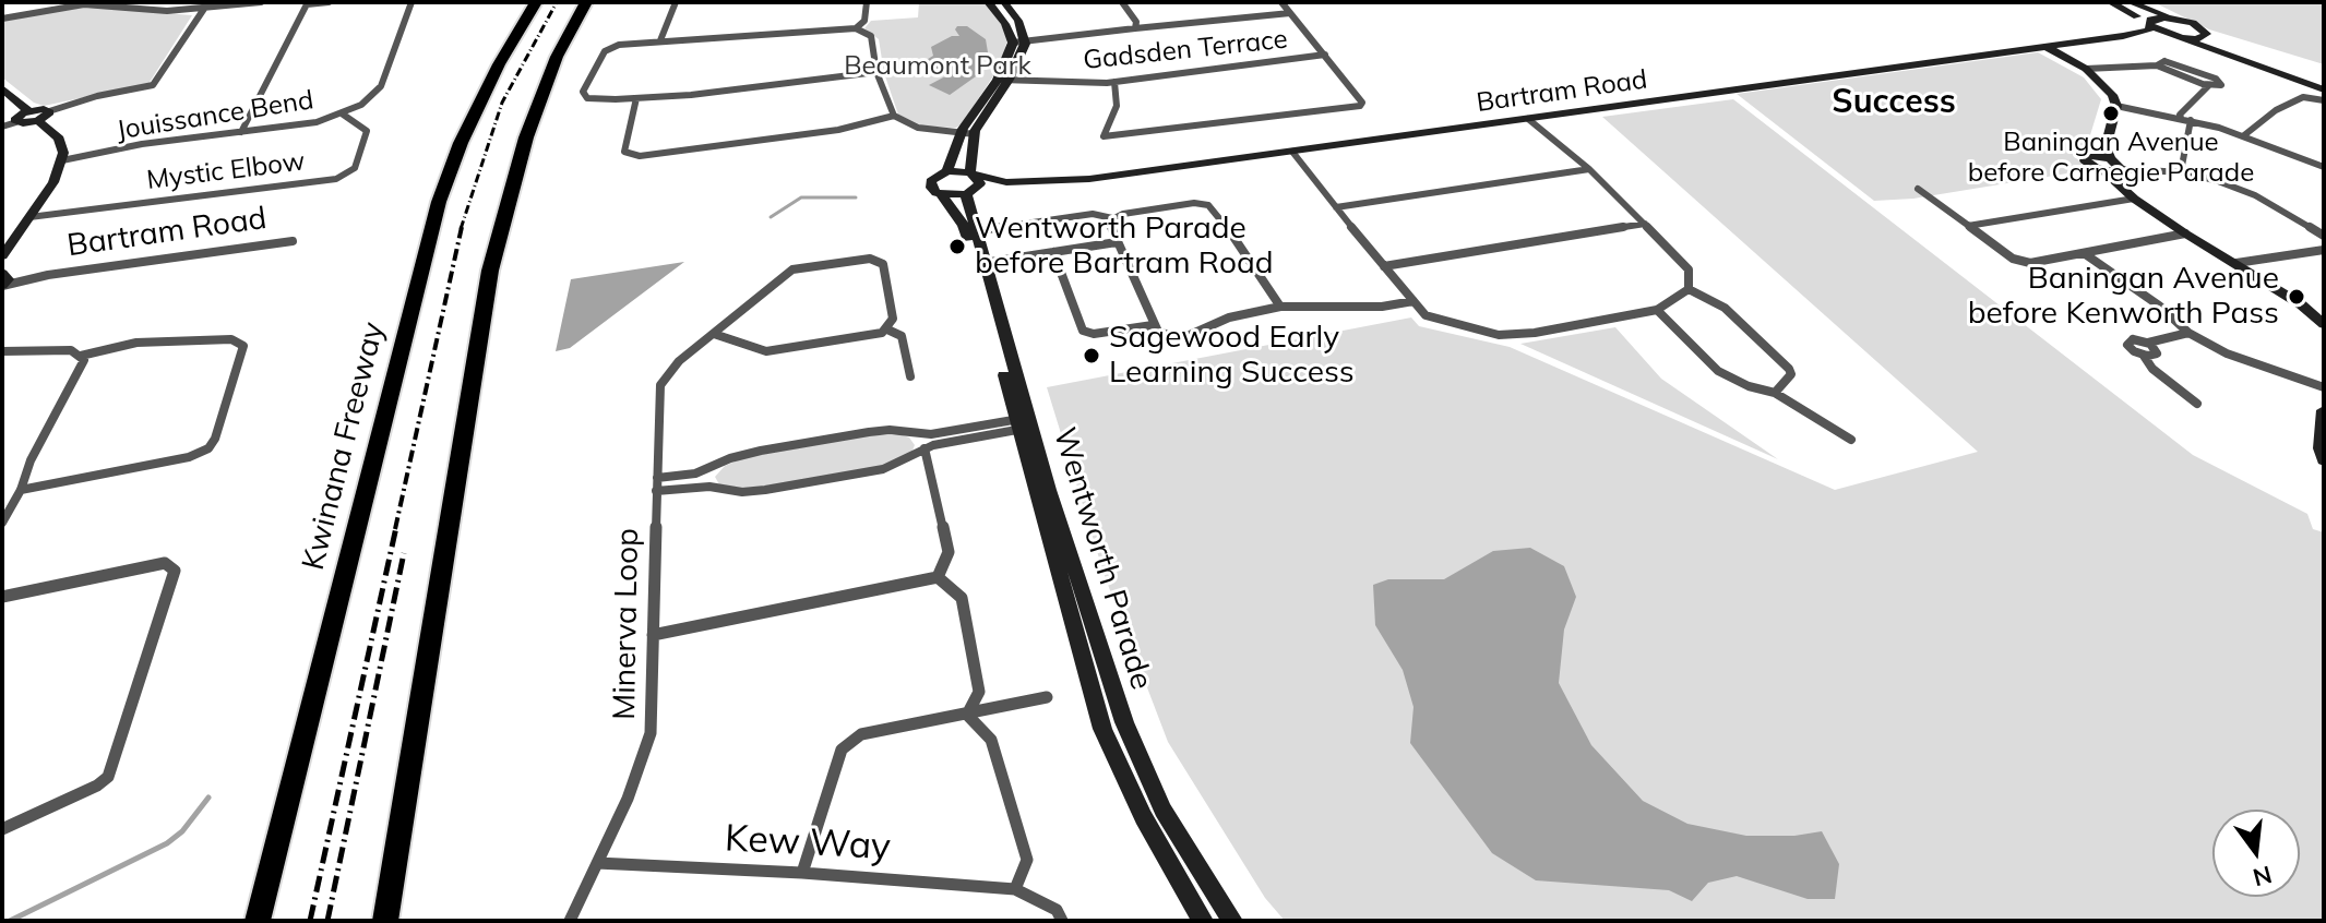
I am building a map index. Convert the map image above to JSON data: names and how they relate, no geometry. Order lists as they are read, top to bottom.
{
  "streets": {
    "highway": ["Kwinana Freeway"],
    "street": [
      "Gadsden Terrace",
      "Bartram Road",
      "Jouissance Bend",
      "Mystic Elbow",
      "Wentworth Parade",
      "Minerva Loop",
      "Kew Way"
    ]
  },
  "crossings": [
    ["Gadsden Terrace", "Wentworth Parade"],
    ["Bartram Road", "Wentworth Parade"],
    ["Jouissance Bend", "Mystic Elbow"],
    ["Minerva Loop", "Kew Way"]
  ],
  "districts": ["Success"],
  "parks": ["Beaumont Park"],
  "places": [
    "Baningan Avenue before Carnegie Parade",
    "Wentworth Parade before Bartram Road",
    "Baningan Avenue before Kenworth Pass",
    "Sagewood Early Learning Success"
  ],
  "north": "bottom"
}
